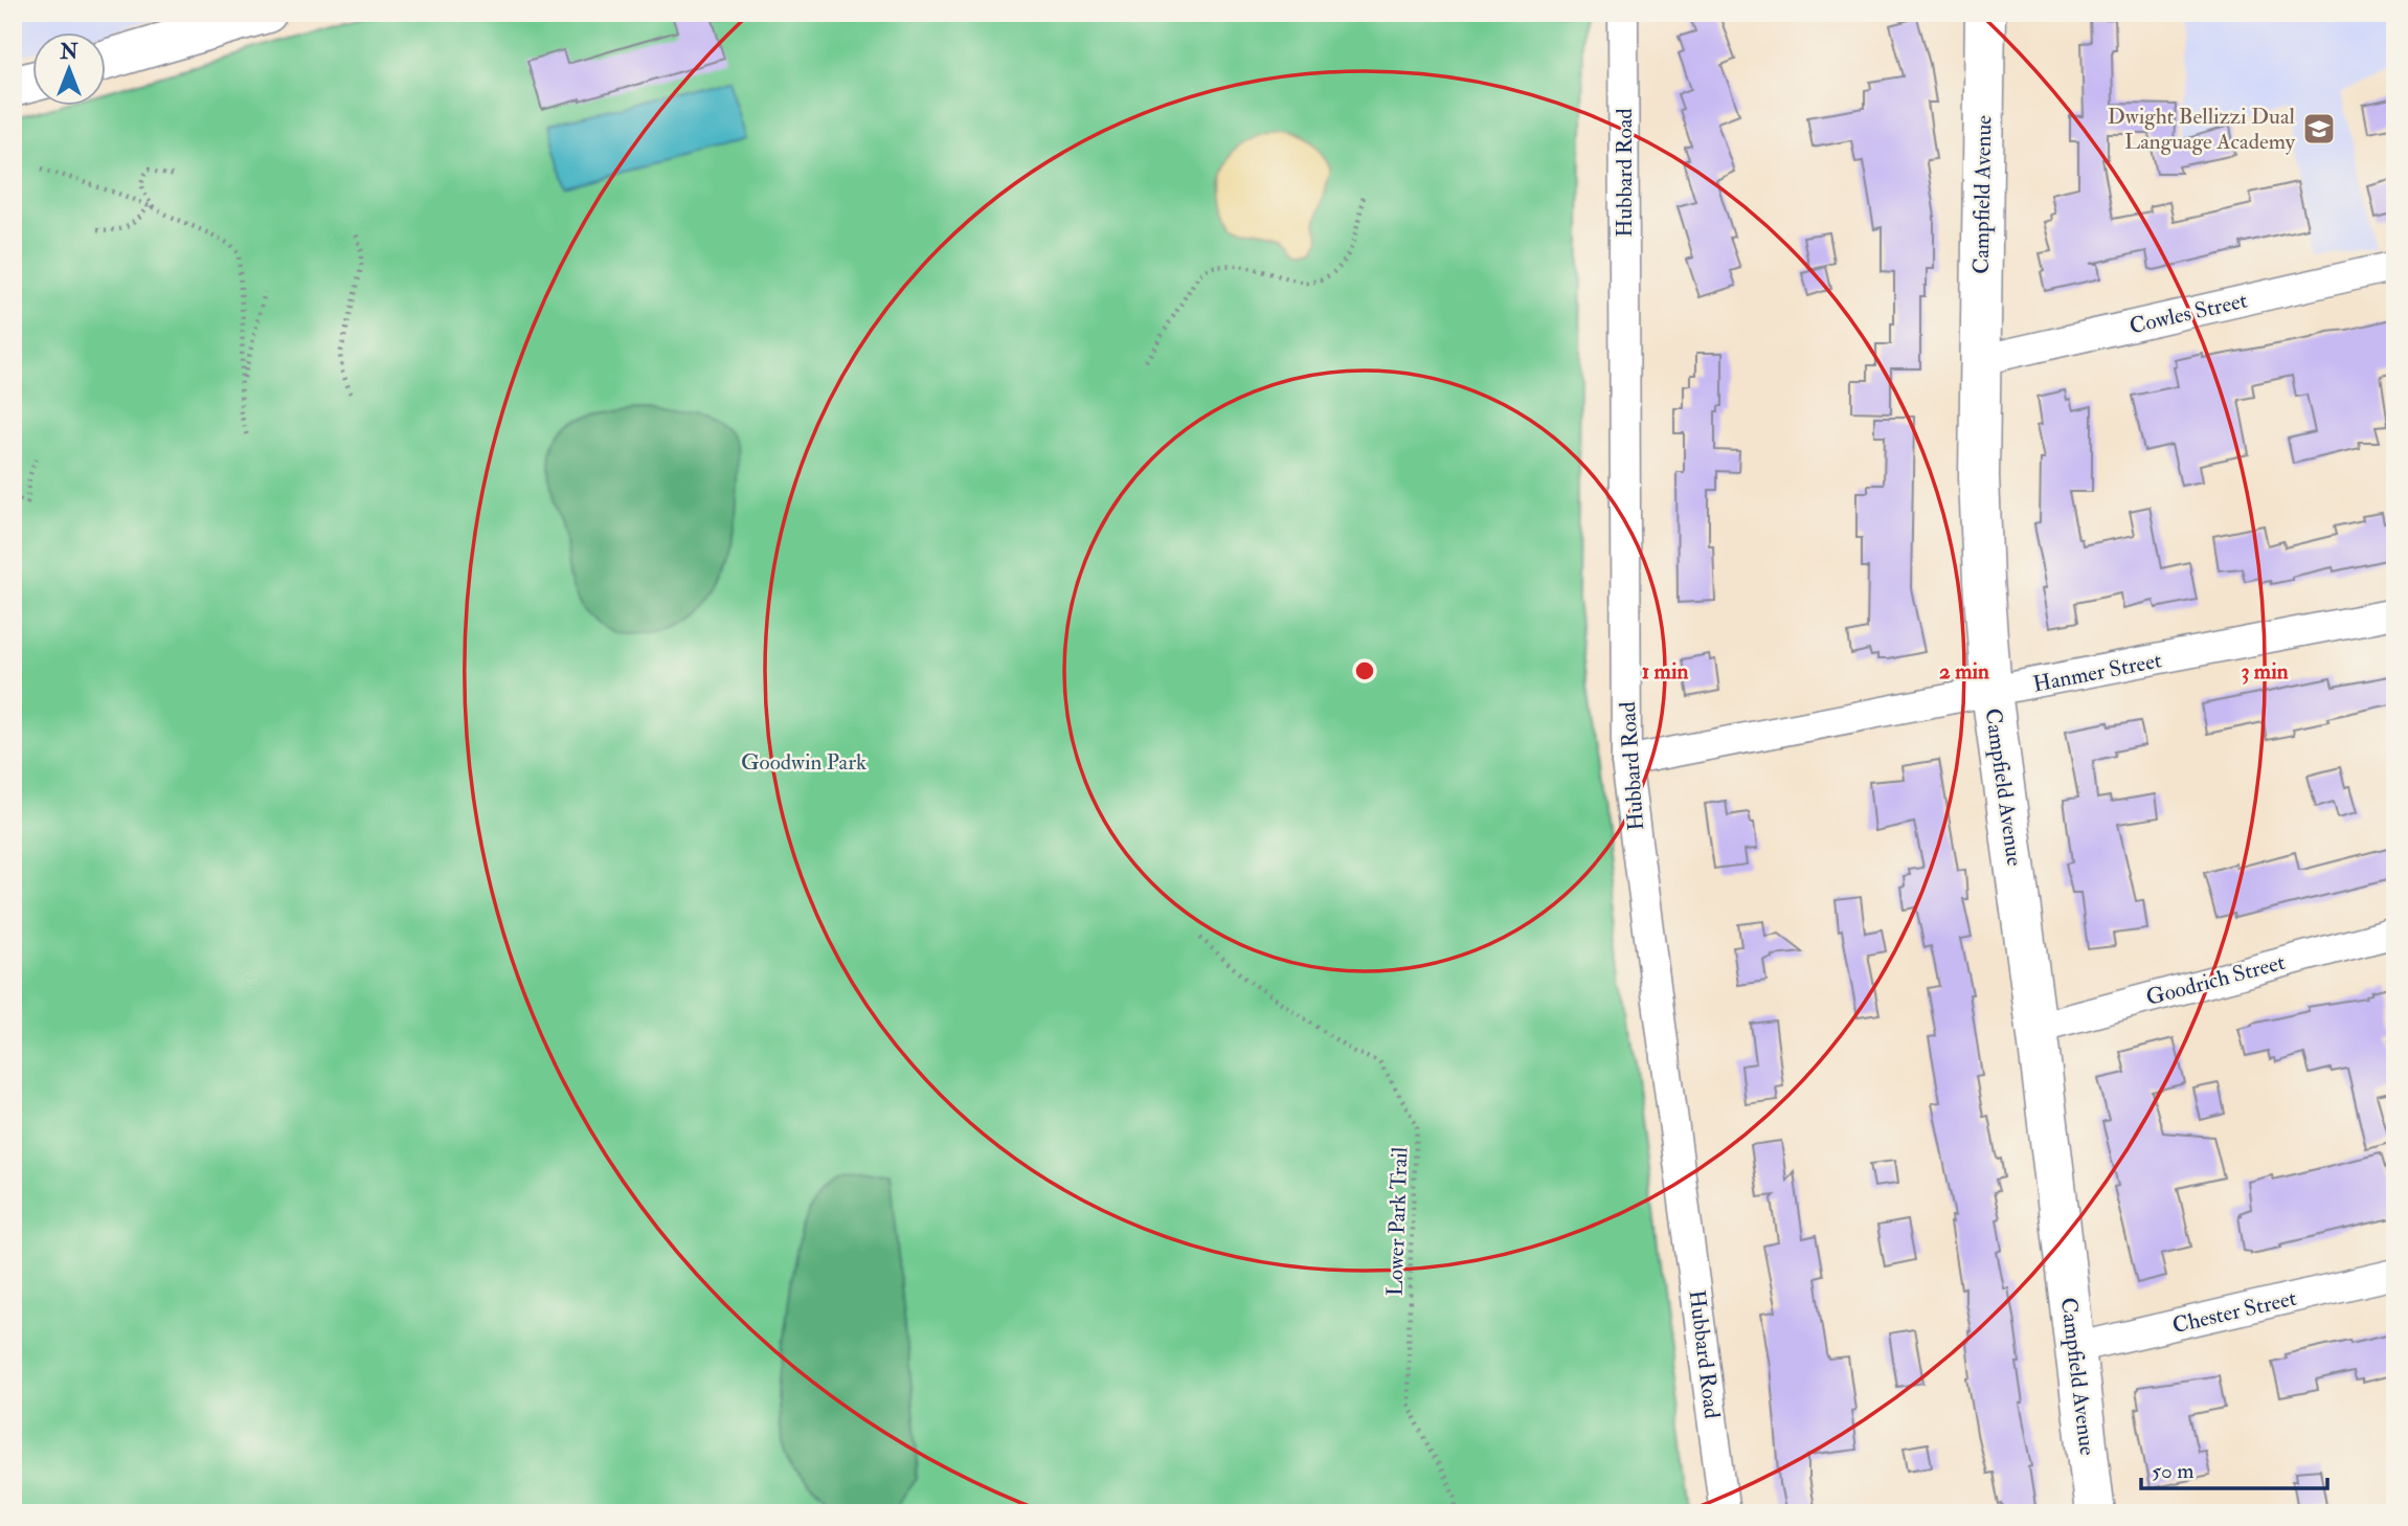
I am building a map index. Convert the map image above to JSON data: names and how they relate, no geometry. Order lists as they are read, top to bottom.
{
  "streets": {
    "street": [
      "Hubbard Road",
      "Campfield Avenue",
      "Cowles Street",
      "Hanmer Street",
      "Goodrich Street",
      "Chester Street"
    ],
    "path": ["Lower Park Trail"]
  },
  "crossings": [
    ["Hubbard Road", "Hanmer Street"],
    ["Campfield Avenue", "Cowles Street"],
    ["Campfield Avenue", "Hanmer Street"],
    ["Campfield Avenue", "Goodrich Street"],
    ["Campfield Avenue", "Chester Street"]
  ],
  "parks": ["Goodwin Park"],
  "places": {
    "school or university": ["Dwight Bellizzi Dual Language Academy"]
  },
  "scale_bar": "50 m",
  "north": "top",
  "rings": ["1 min", "2 min", "3 min"]
}
